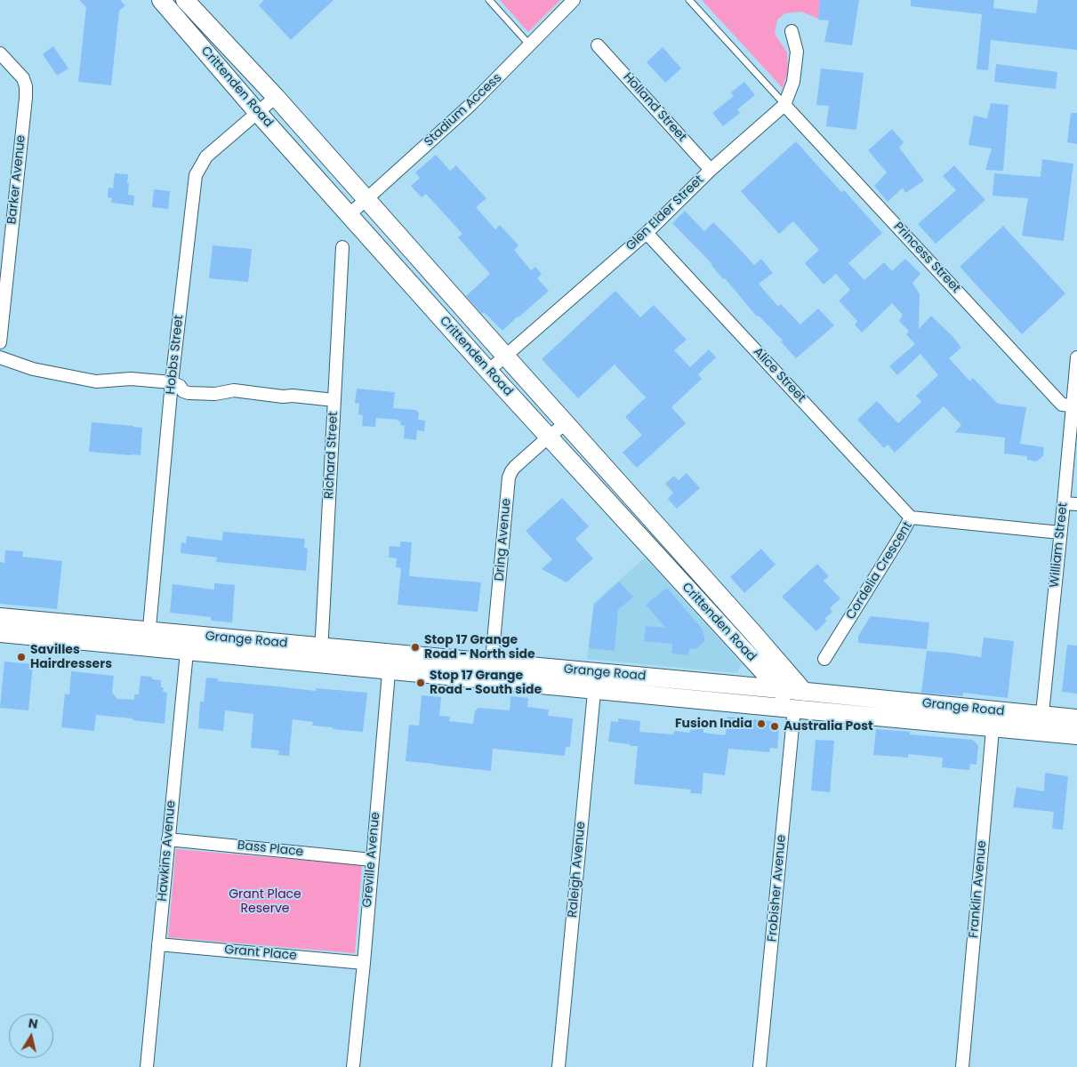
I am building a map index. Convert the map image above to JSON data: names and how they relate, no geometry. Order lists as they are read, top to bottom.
{
  "streets": {
    "main road": ["Crittenden Road", "Grange Road"],
    "street": [
      "Holland Street",
      "Stadium Access",
      "Barker Avenue",
      "Glen Elder Street",
      "Princess Street",
      "Hobbs Street",
      "Alice Street",
      "Richard Street",
      "Dring Avenue",
      "William Street",
      "Cordelia Crescent",
      "Bass Place",
      "Hawkins Avenue",
      "Greville Avenue",
      "Raleigh Avenue",
      "Frobisher Avenue",
      "Franklin Avenue",
      "Grant Place"
    ]
  },
  "crossings": [
    ["Crittenden Road", "Stadium Access"],
    ["Crittenden Road", "Glen Elder Street"],
    ["Crittenden Road", "Hobbs Street"],
    ["Crittenden Road", "Dring Avenue"],
    ["Crittenden Road", "Grange Road"],
    ["Crittenden Road", "Frobisher Avenue"],
    ["Holland Street", "Glen Elder Street"],
    ["Glen Elder Street", "Princess Street"],
    ["Glen Elder Street", "Alice Street"],
    ["Princess Street", "William Street"],
    ["Hobbs Street", "Grange Road"],
    ["Alice Street", "Cordelia Crescent"],
    ["Richard Street", "Grange Road"],
    ["Dring Avenue", "Grange Road"],
    ["William Street", "Cordelia Crescent"],
    ["William Street", "Grange Road"],
    ["Grange Road", "Hawkins Avenue"],
    ["Grange Road", "Greville Avenue"],
    ["Grange Road", "Raleigh Avenue"],
    ["Grange Road", "Frobisher Avenue"],
    ["Grange Road", "Franklin Avenue"],
    ["Bass Place", "Hawkins Avenue"],
    ["Bass Place", "Greville Avenue"],
    ["Hawkins Avenue", "Grant Place"],
    ["Greville Avenue", "Grant Place"]
  ],
  "parks": ["Grant Place Reserve"],
  "places": [
    "Stop 17 Grange Road - North side",
    "Savilles Hairdressers",
    "Stop 17 Grange Road - South side",
    "Fusion India",
    "Australia Post"
  ],
  "north": "top"
}
